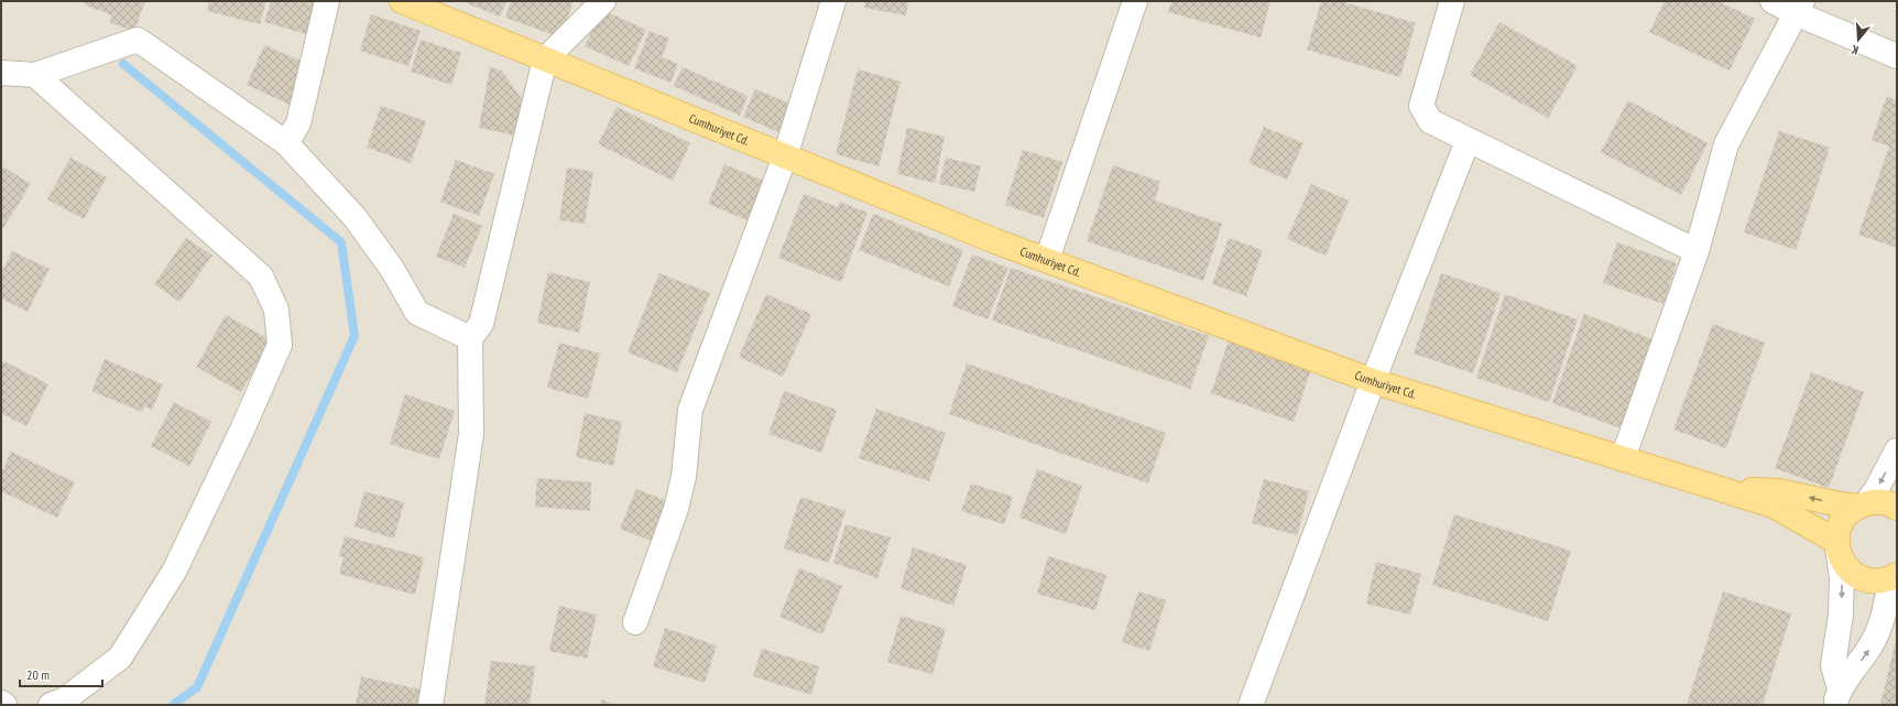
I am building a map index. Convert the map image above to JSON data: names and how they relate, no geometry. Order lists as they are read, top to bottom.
{
  "streets": {
    "main road": ["Cumhuriyet Cd."]
  },
  "scale_bar": "20 m",
  "north": "bottom"
}
